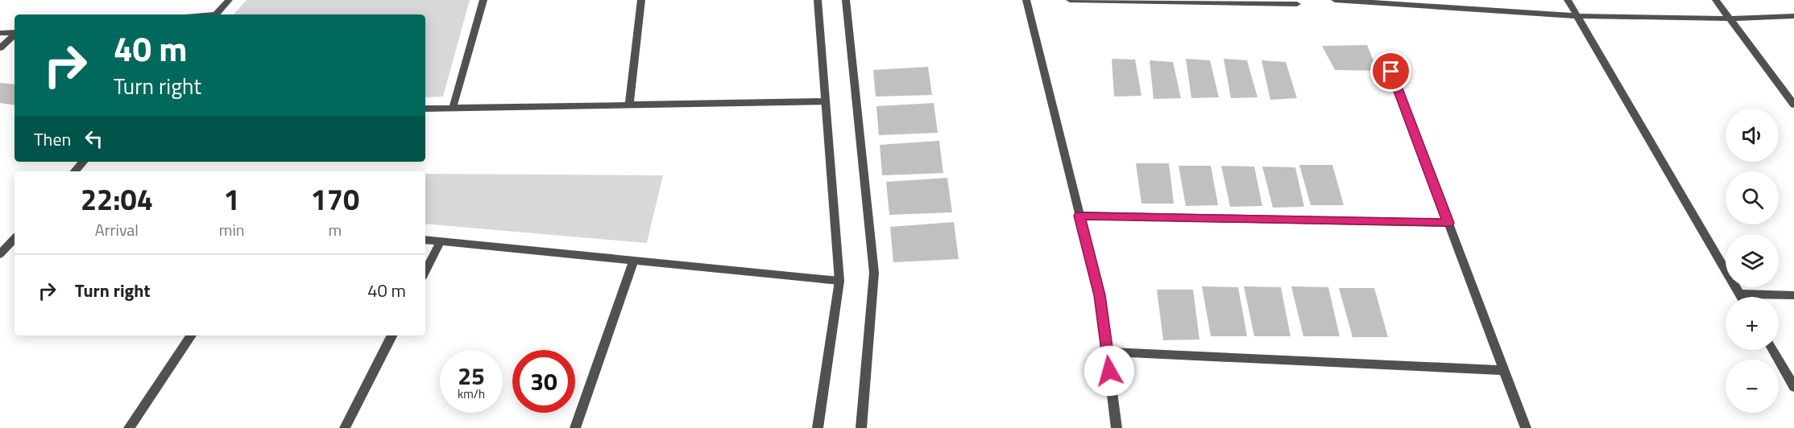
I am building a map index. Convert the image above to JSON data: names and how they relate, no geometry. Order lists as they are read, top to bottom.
{
  "page": {
    "turn": ["40 m", "Turn right"],
    "map_buttons": ["+", "−"],
    "then": "Then",
    "eta": [
      "22:04",
      "Arrival",
      "1",
      "min",
      "170",
      "m"
    ],
    "list": [
      {
        "name": "Turn right",
        "value": "40 m"
      }
    ],
    "speed": "25 km/h",
    "limit": "30"
  }
}
